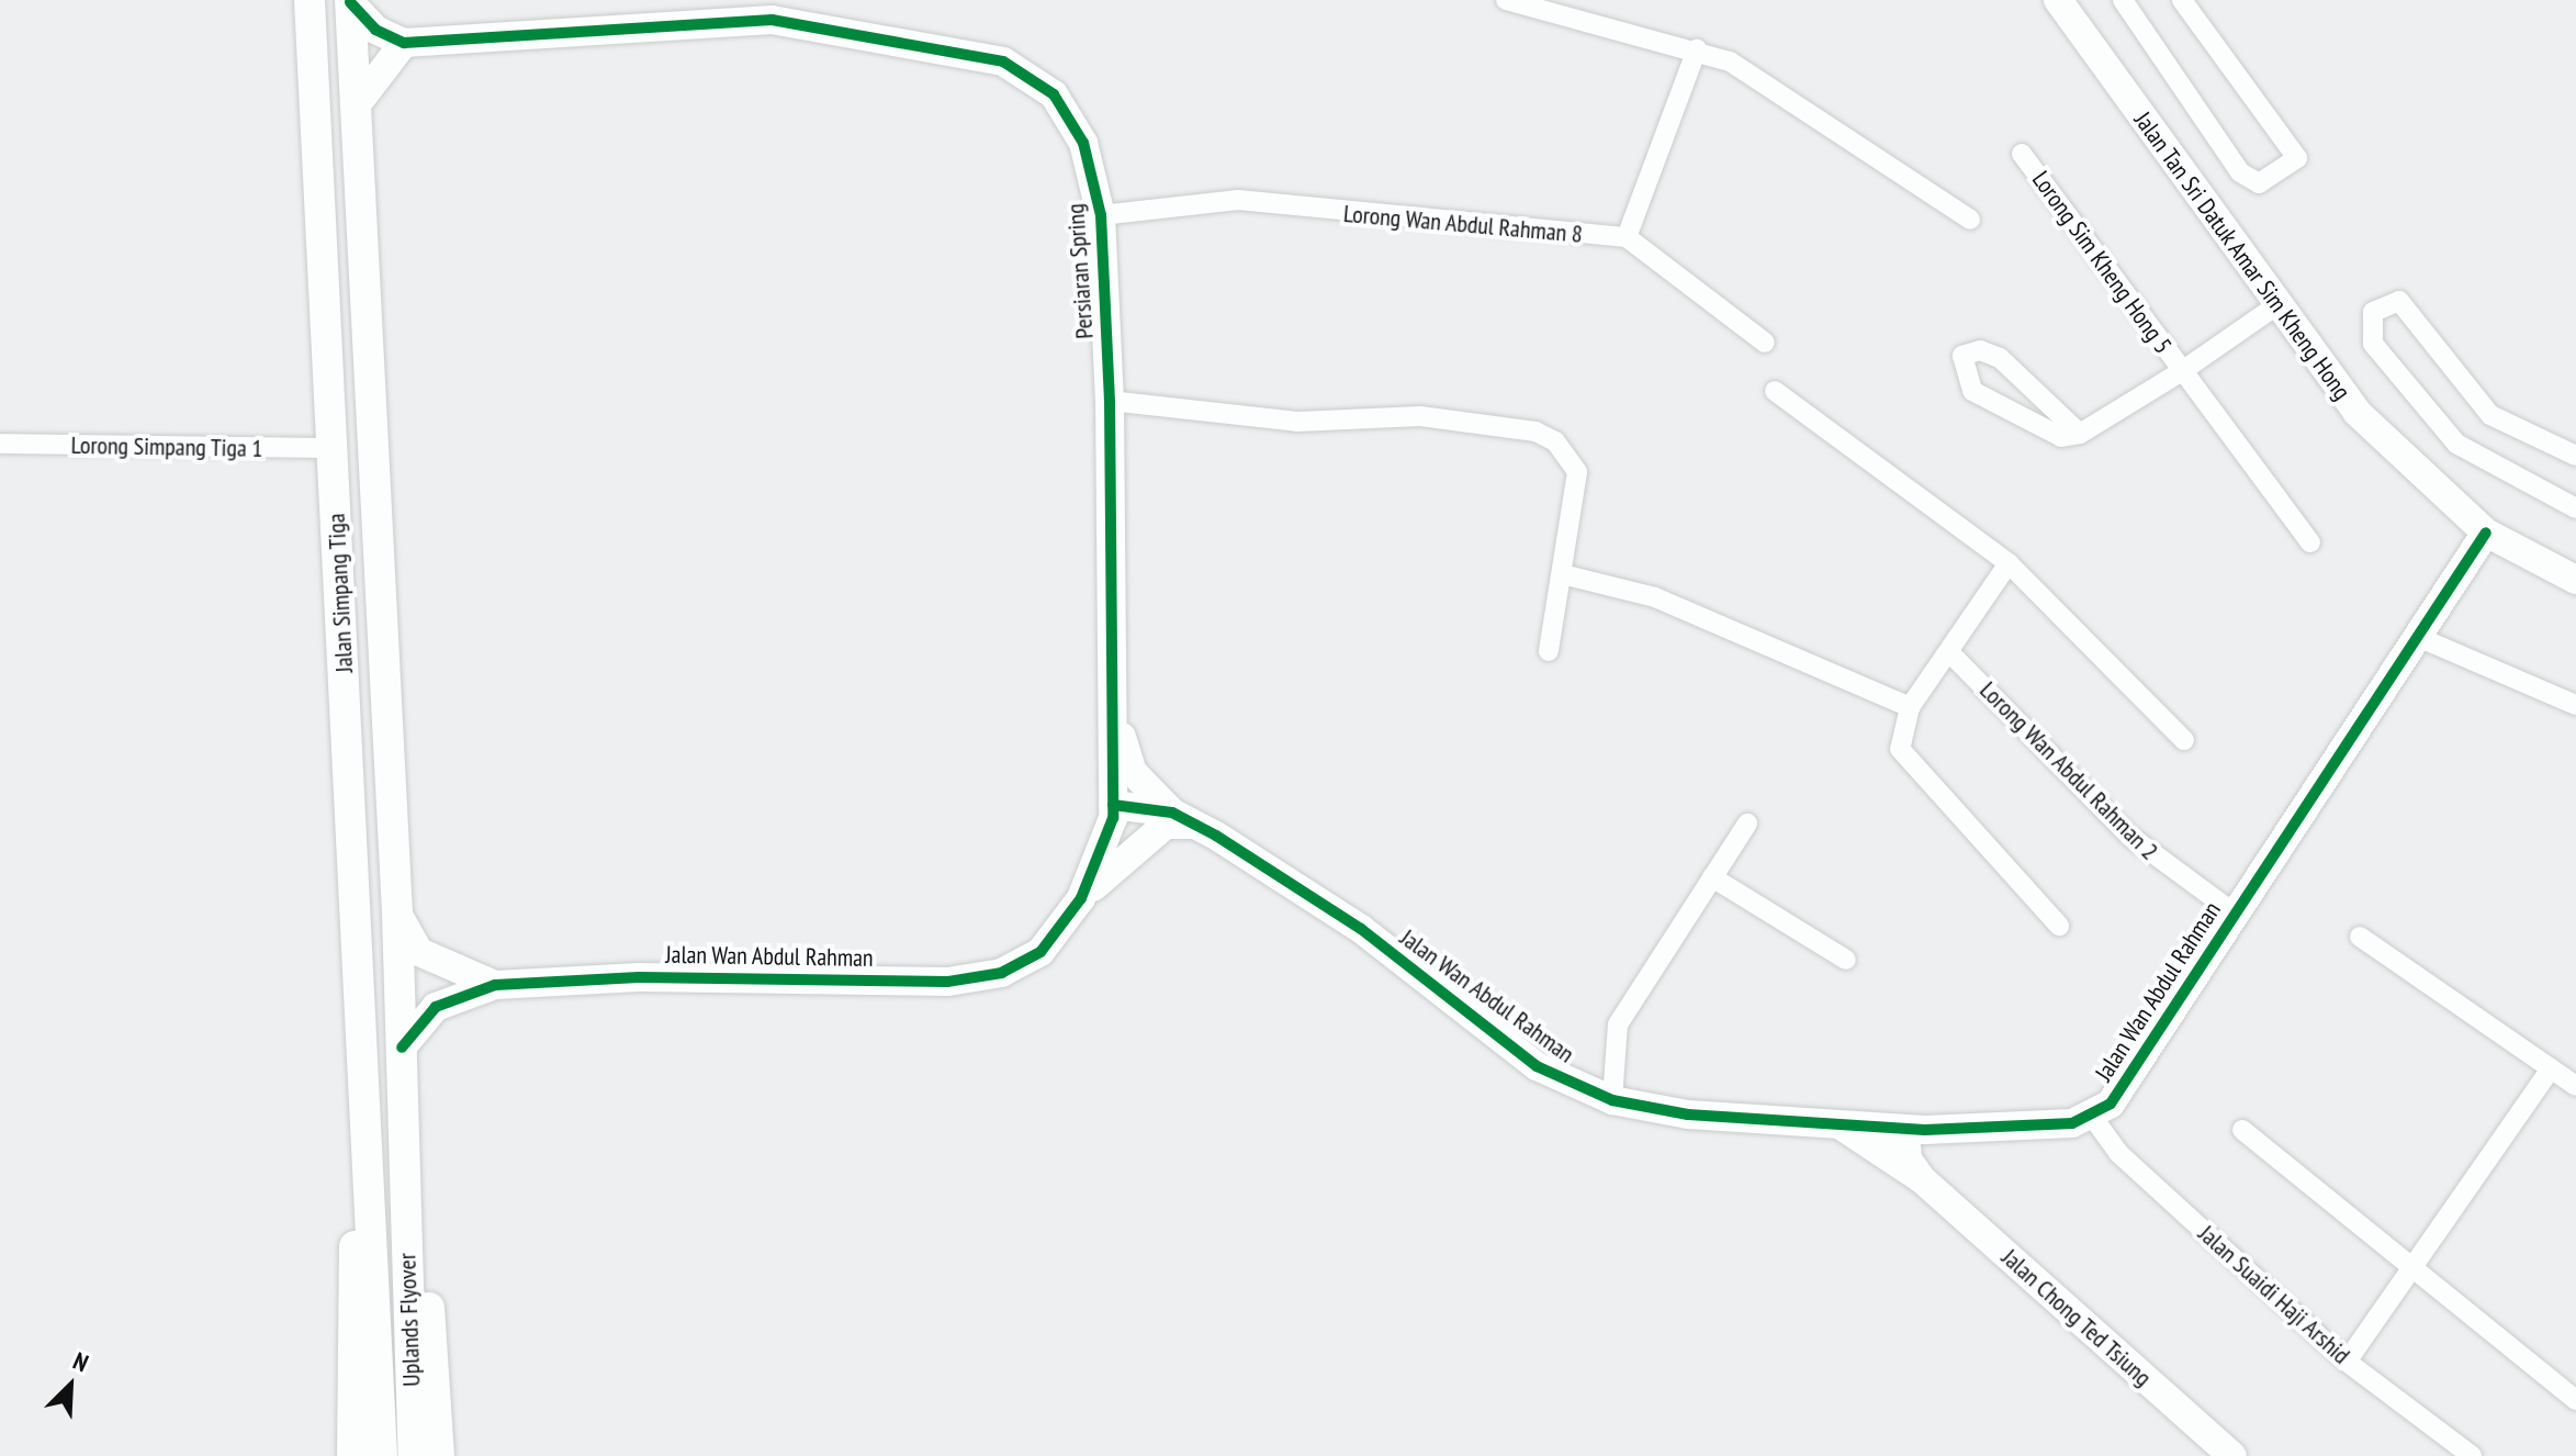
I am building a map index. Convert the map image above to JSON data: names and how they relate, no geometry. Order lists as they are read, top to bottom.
{
  "streets": {
    "main road": ["Jalan Simpang Tiga", "Uplands Flyover"],
    "street": [
      "Lorong Wan Abdul Rahman 8",
      "Jalan Tan Sri Datuk Amar Sim Kheng Hong",
      "Lorong Sim Kheng Hong 5",
      "Persiaran Spring",
      "Lorong Simpang Tiga 1",
      "Lorong Wan Abdul Rahman 2",
      "Jalan Wan Abdul Rahman",
      "Jalan Suaidi Haji Arshid",
      "Jalan Chong Ted Tsiung"
    ]
  },
  "crossings": [
    ["Lorong Wan Abdul Rahman 8", "Persiaran Spring"],
    ["Jalan Tan Sri Datuk Amar Sim Kheng Hong", "Lorong Sim Kheng Hong 5"],
    ["Jalan Tan Sri Datuk Amar Sim Kheng Hong", "Jalan Wan Abdul Rahman"],
    ["Persiaran Spring", "Jalan Wan Abdul Rahman"],
    ["Lorong Simpang Tiga 1", "Jalan Simpang Tiga"],
    ["Jalan Simpang Tiga", "Uplands Flyover"],
    ["Lorong Wan Abdul Rahman 2", "Jalan Wan Abdul Rahman"],
    ["Jalan Wan Abdul Rahman", "Jalan Suaidi Haji Arshid"],
    ["Jalan Wan Abdul Rahman", "Jalan Chong Ted Tsiung"]
  ],
  "north": "top right"
}
